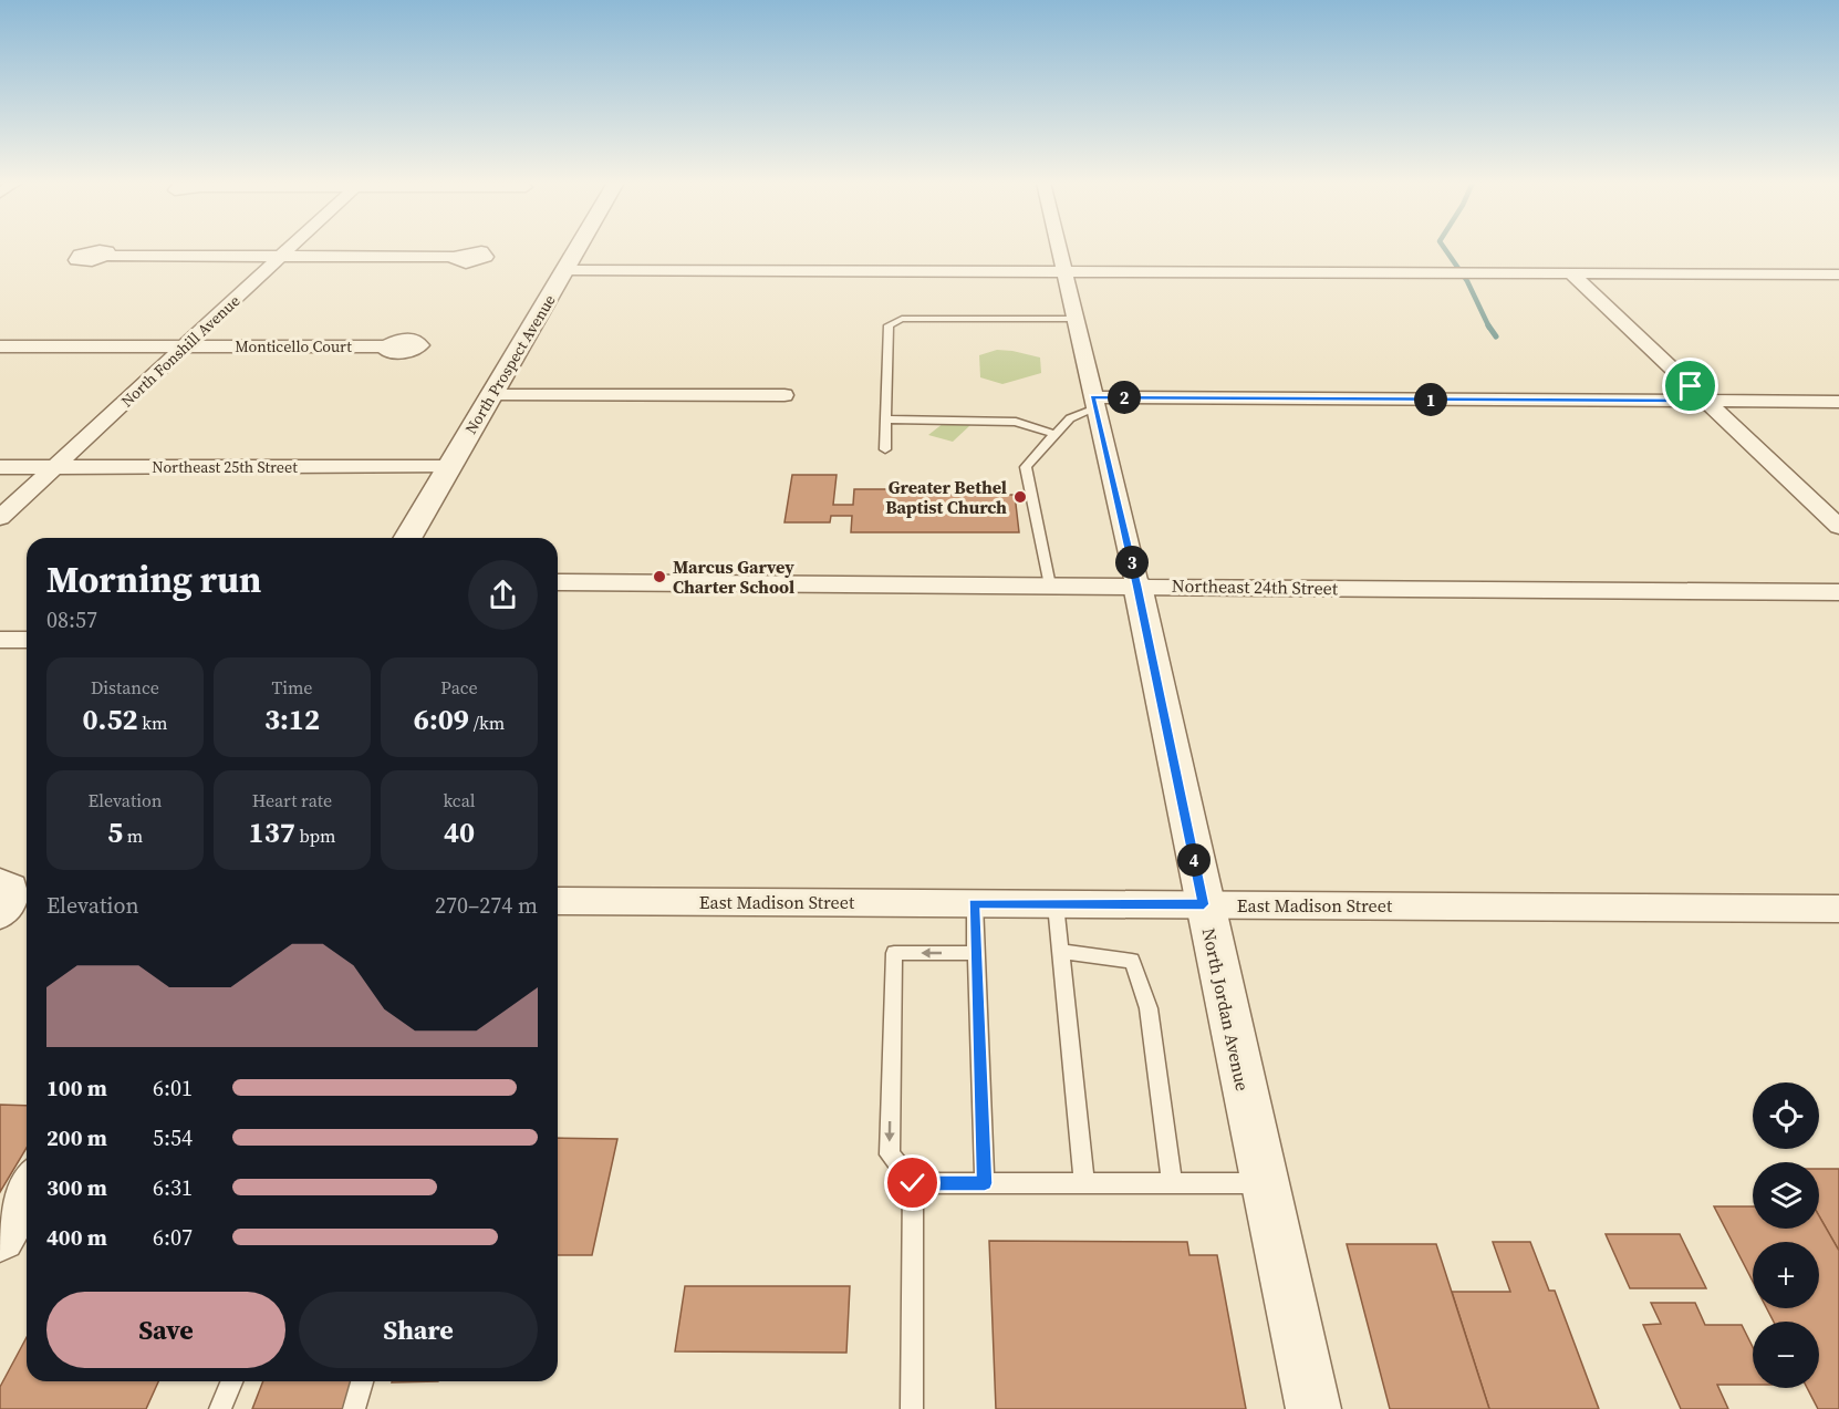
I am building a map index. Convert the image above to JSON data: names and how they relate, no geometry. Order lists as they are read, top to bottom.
{
  "streets": {
    "street": [
      "Monticello Court",
      "North Fonshill Avenue",
      "North Prospect Avenue",
      "Northeast 25th Street",
      "Northeast 24th Street",
      "East Madison Street",
      "North Jordan Avenue"
    ]
  },
  "crossings": [
    ["Monticello Court", "North Fonshill Avenue"],
    ["North Fonshill Avenue", "Northeast 25th Street"],
    ["North Prospect Avenue", "Northeast 25th Street"],
    ["Northeast 24th Street", "North Jordan Avenue"],
    ["East Madison Street", "North Jordan Avenue"]
  ],
  "places": ["Greater Bethel Baptist Church", "Marcus Garvey Charter School"],
  "page": {
    "pins": [
      "2",
      "1",
      "3",
      "4"
    ],
    "heading": ["Morning run", "08:57"],
    "stats": [
      ["Distance", "0.52 km"],
      ["Time", "3:12"],
      ["Pace", "6:09 /km"],
      ["Elevation", "5 m"],
      ["Heart rate", "137 bpm"],
      ["kcal", "40"]
    ],
    "chart": ["Elevation", "270–274 m"],
    "list": [
      {
        "name": "100 m",
        "note": "6:01"
      },
      {
        "name": "200 m",
        "note": "5:54"
      },
      {
        "name": "300 m",
        "note": "6:31"
      },
      {
        "name": "400 m",
        "note": "6:07"
      }
    ],
    "map_buttons": ["+", "−"],
    "buttons": ["Save", "Share"]
  }
}
